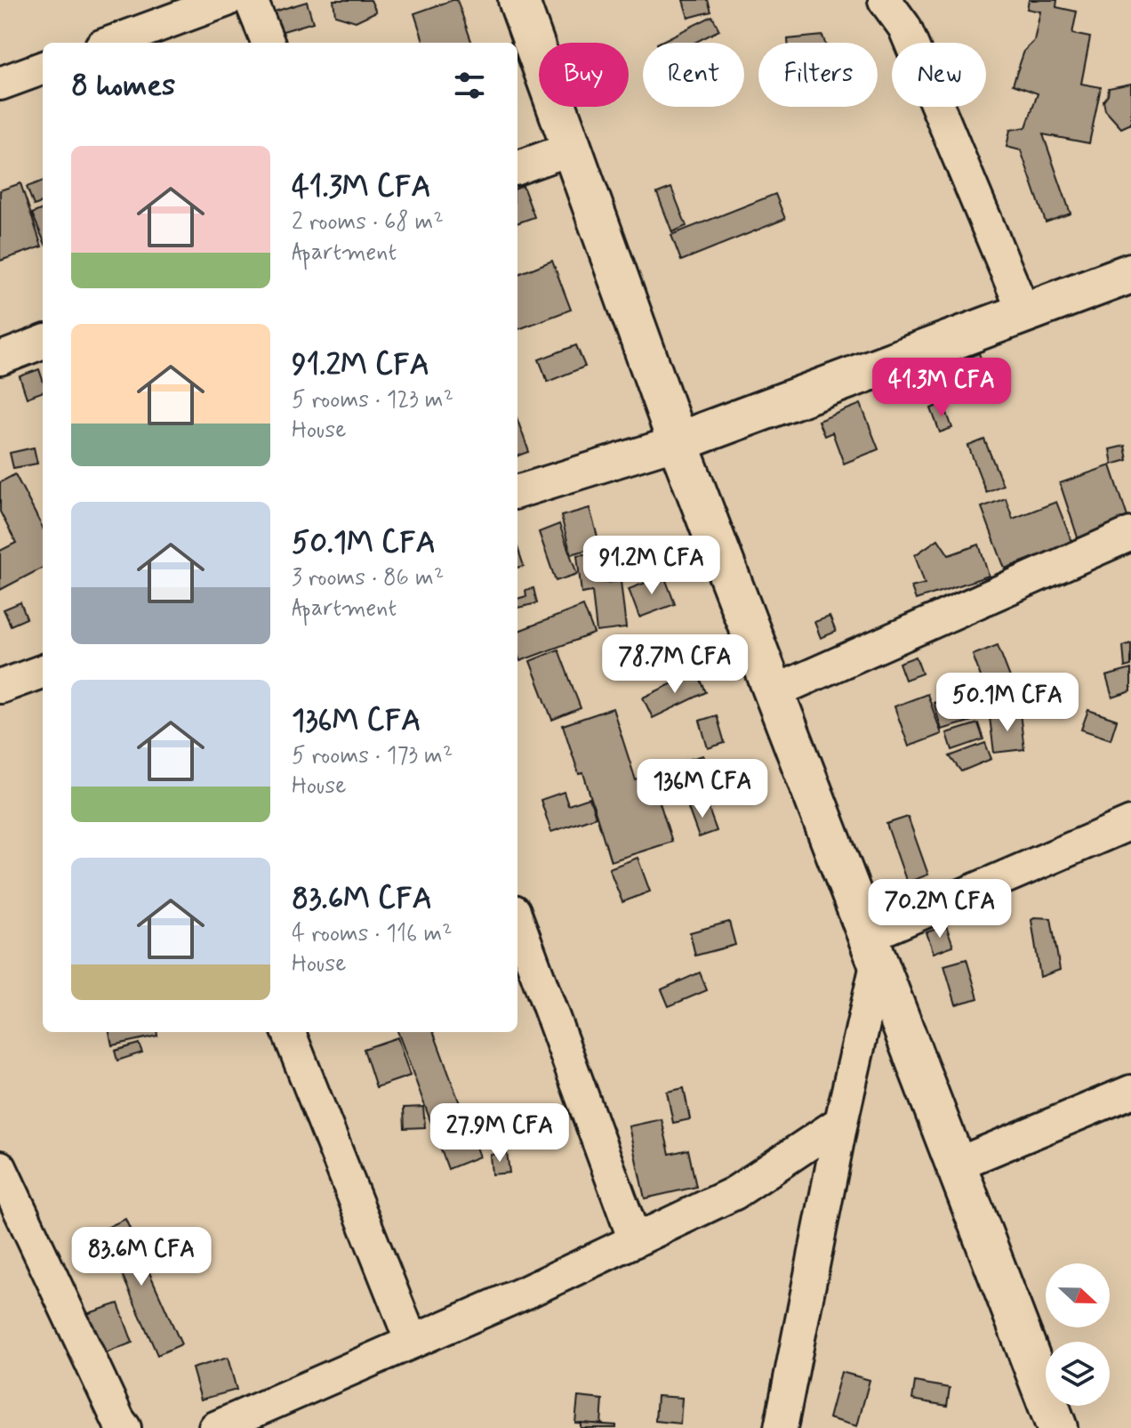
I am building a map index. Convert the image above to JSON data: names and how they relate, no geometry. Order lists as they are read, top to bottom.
{
  "north": "right",
  "page": {
    "chip": [
      "Buy",
      "Rent",
      "Filters",
      "New"
    ],
    "heading": "8 homes",
    "list": [
      {
        "name": "41.3M CFA",
        "note": "2 rooms · 68 m² · Apartment"
      },
      {
        "name": "91.2M CFA",
        "note": "5 rooms · 123 m² · House"
      },
      {
        "name": "50.1M CFA",
        "note": "3 rooms · 86 m² · Apartment"
      },
      {
        "name": "136M CFA",
        "note": "5 rooms · 173 m² · House"
      },
      {
        "name": "83.6M CFA",
        "note": "4 rooms · 116 m² · House"
      }
    ],
    "price": [
      "41.3M CFA",
      "91.2M CFA",
      "78.7M CFA",
      "50.1M CFA",
      "136M CFA",
      "70.2M CFA",
      "27.9M CFA",
      "83.6M CFA"
    ]
  }
}
